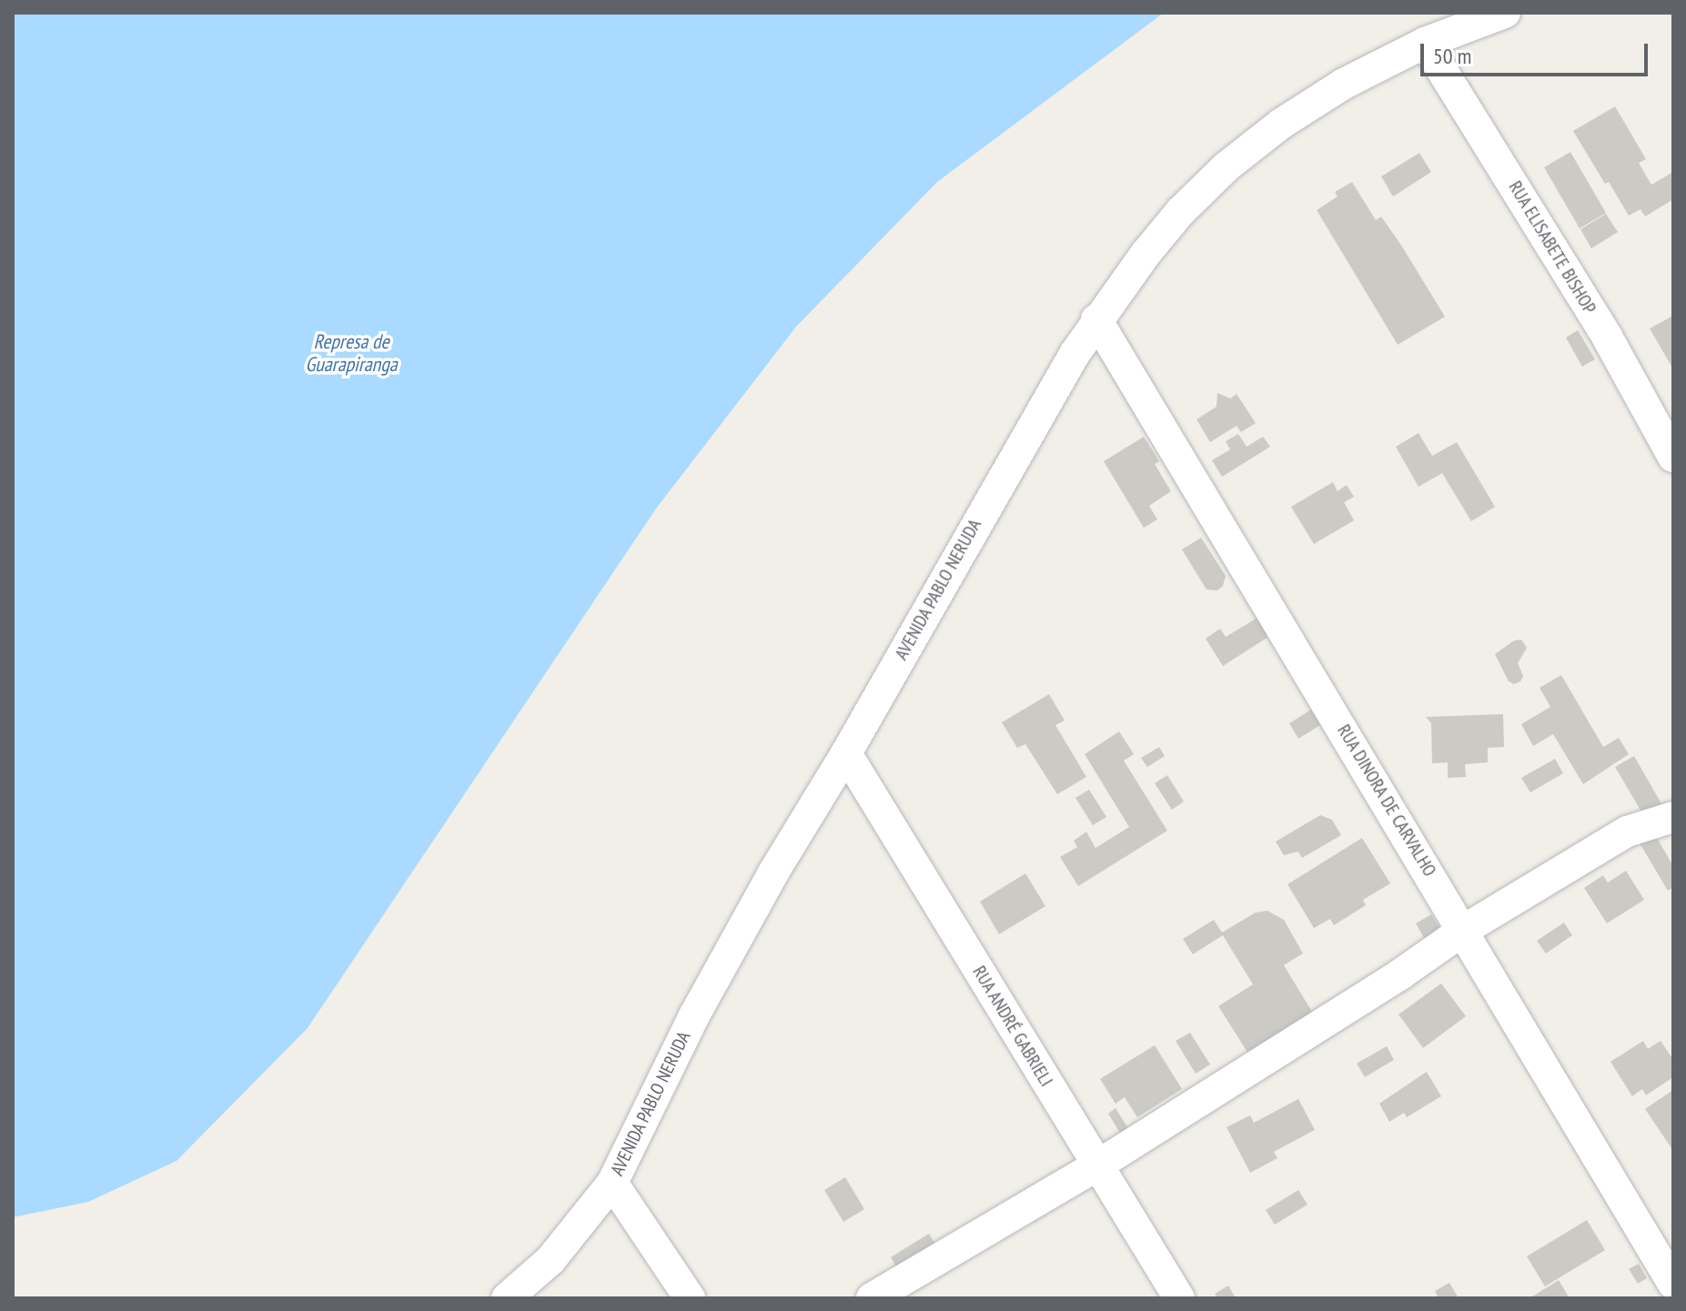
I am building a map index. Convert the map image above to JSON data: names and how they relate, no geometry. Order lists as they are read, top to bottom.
{
  "streets": {
    "street": [
      "RUA ELISABETE BISHOP",
      "AVENIDA PABLO NERUDA",
      "RUA DINORA DE CARVALHO",
      "RUA ANDRÉ GABRIELI"
    ]
  },
  "crossings": [
    ["RUA ELISABETE BISHOP", "AVENIDA PABLO NERUDA"],
    ["AVENIDA PABLO NERUDA", "RUA DINORA DE CARVALHO"],
    ["AVENIDA PABLO NERUDA", "RUA ANDRÉ GABRIELI"]
  ],
  "water": ["Represa de Guarapiranga"],
  "scale_bar": "50 m"
}
